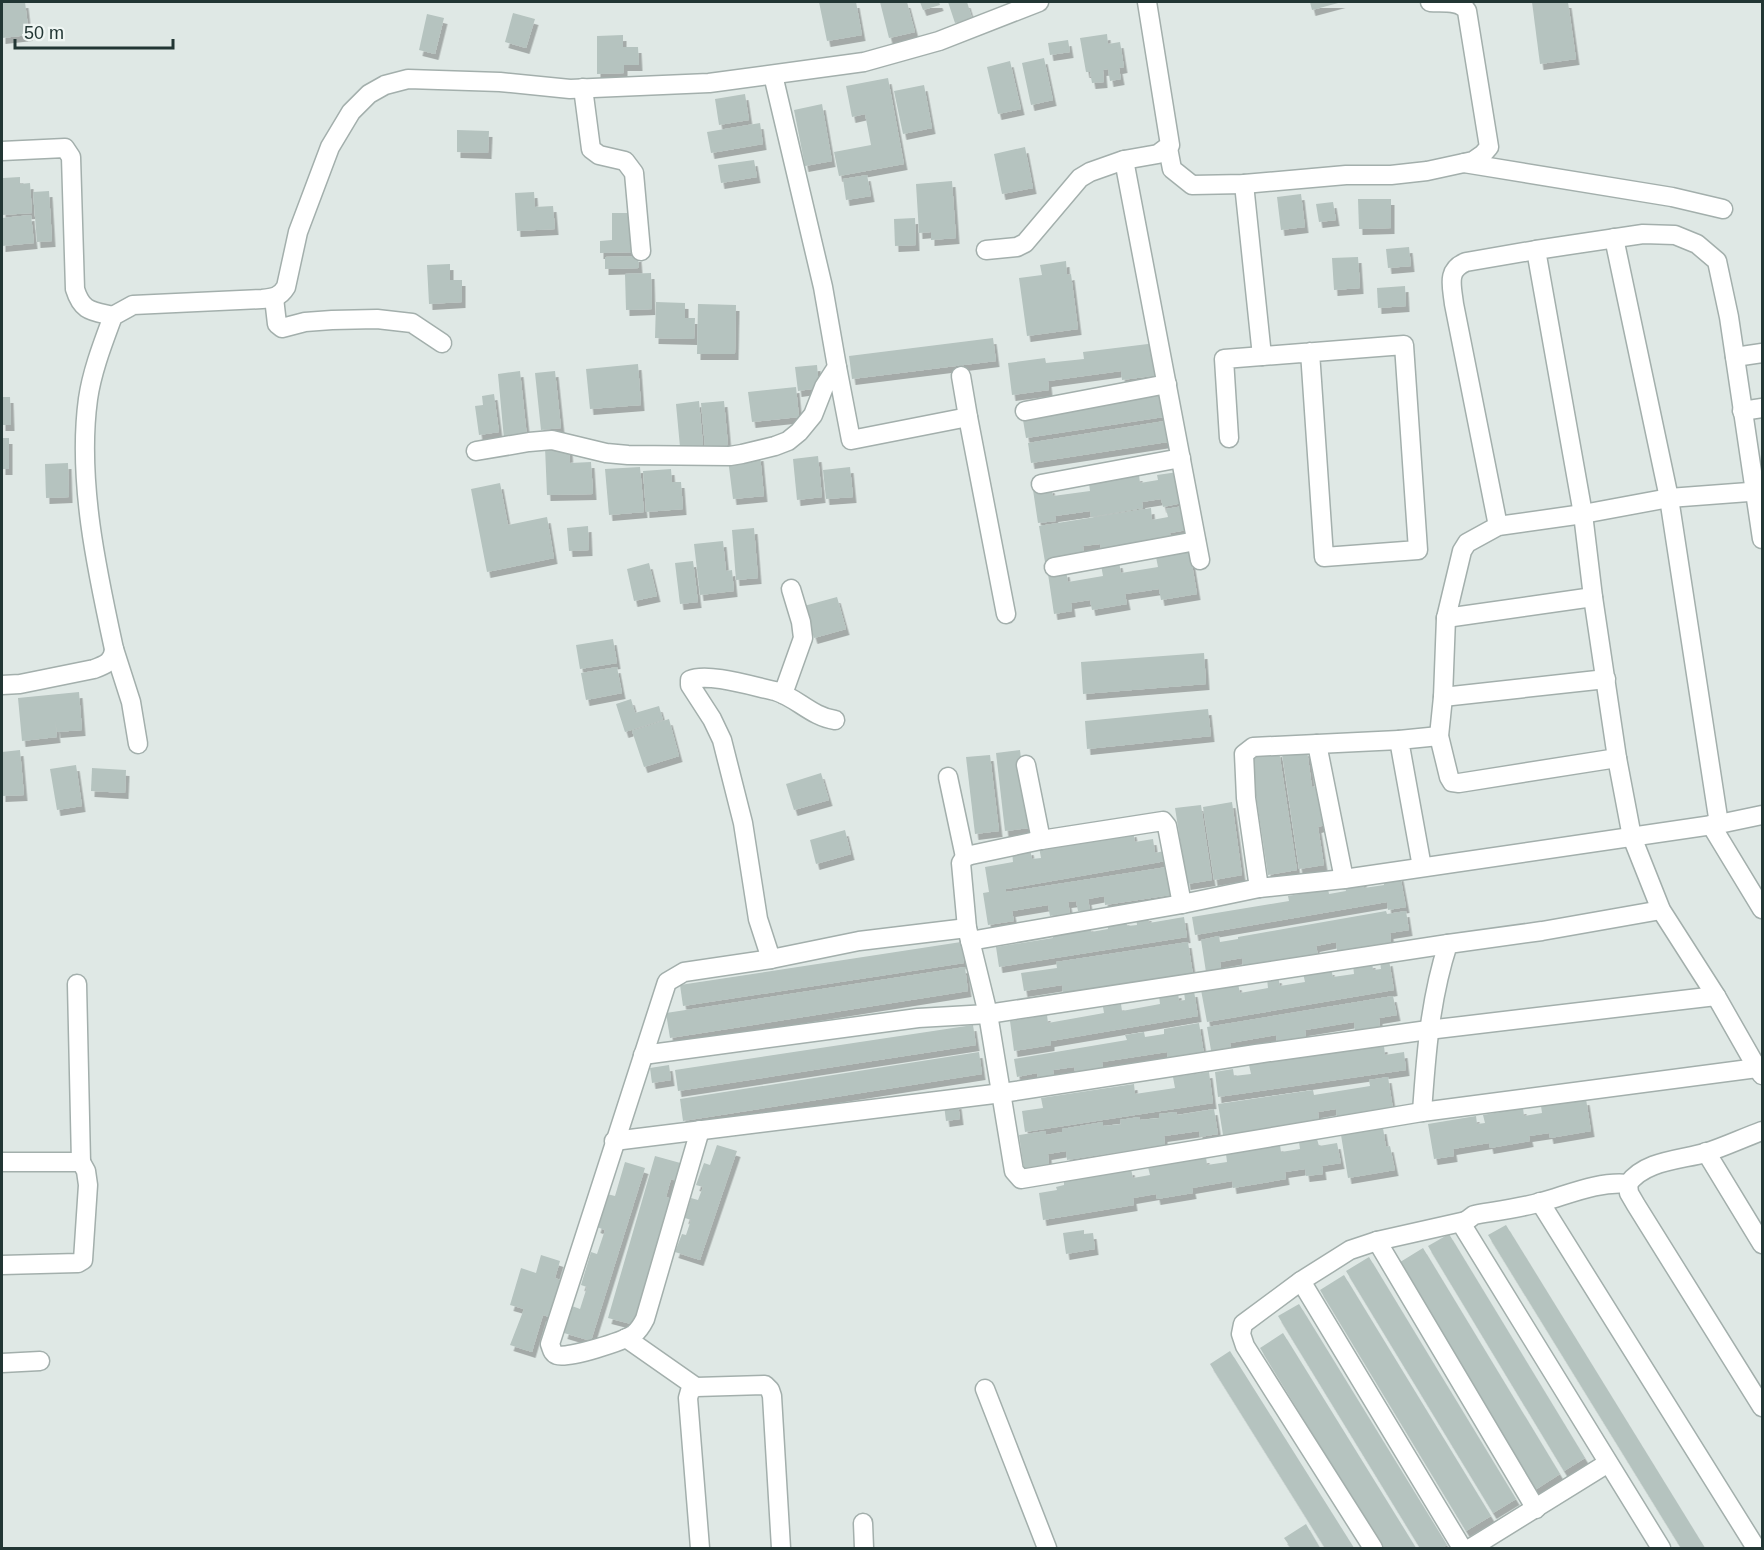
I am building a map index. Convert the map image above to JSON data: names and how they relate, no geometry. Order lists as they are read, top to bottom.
{
  "scale_bar": "50 m"
}
